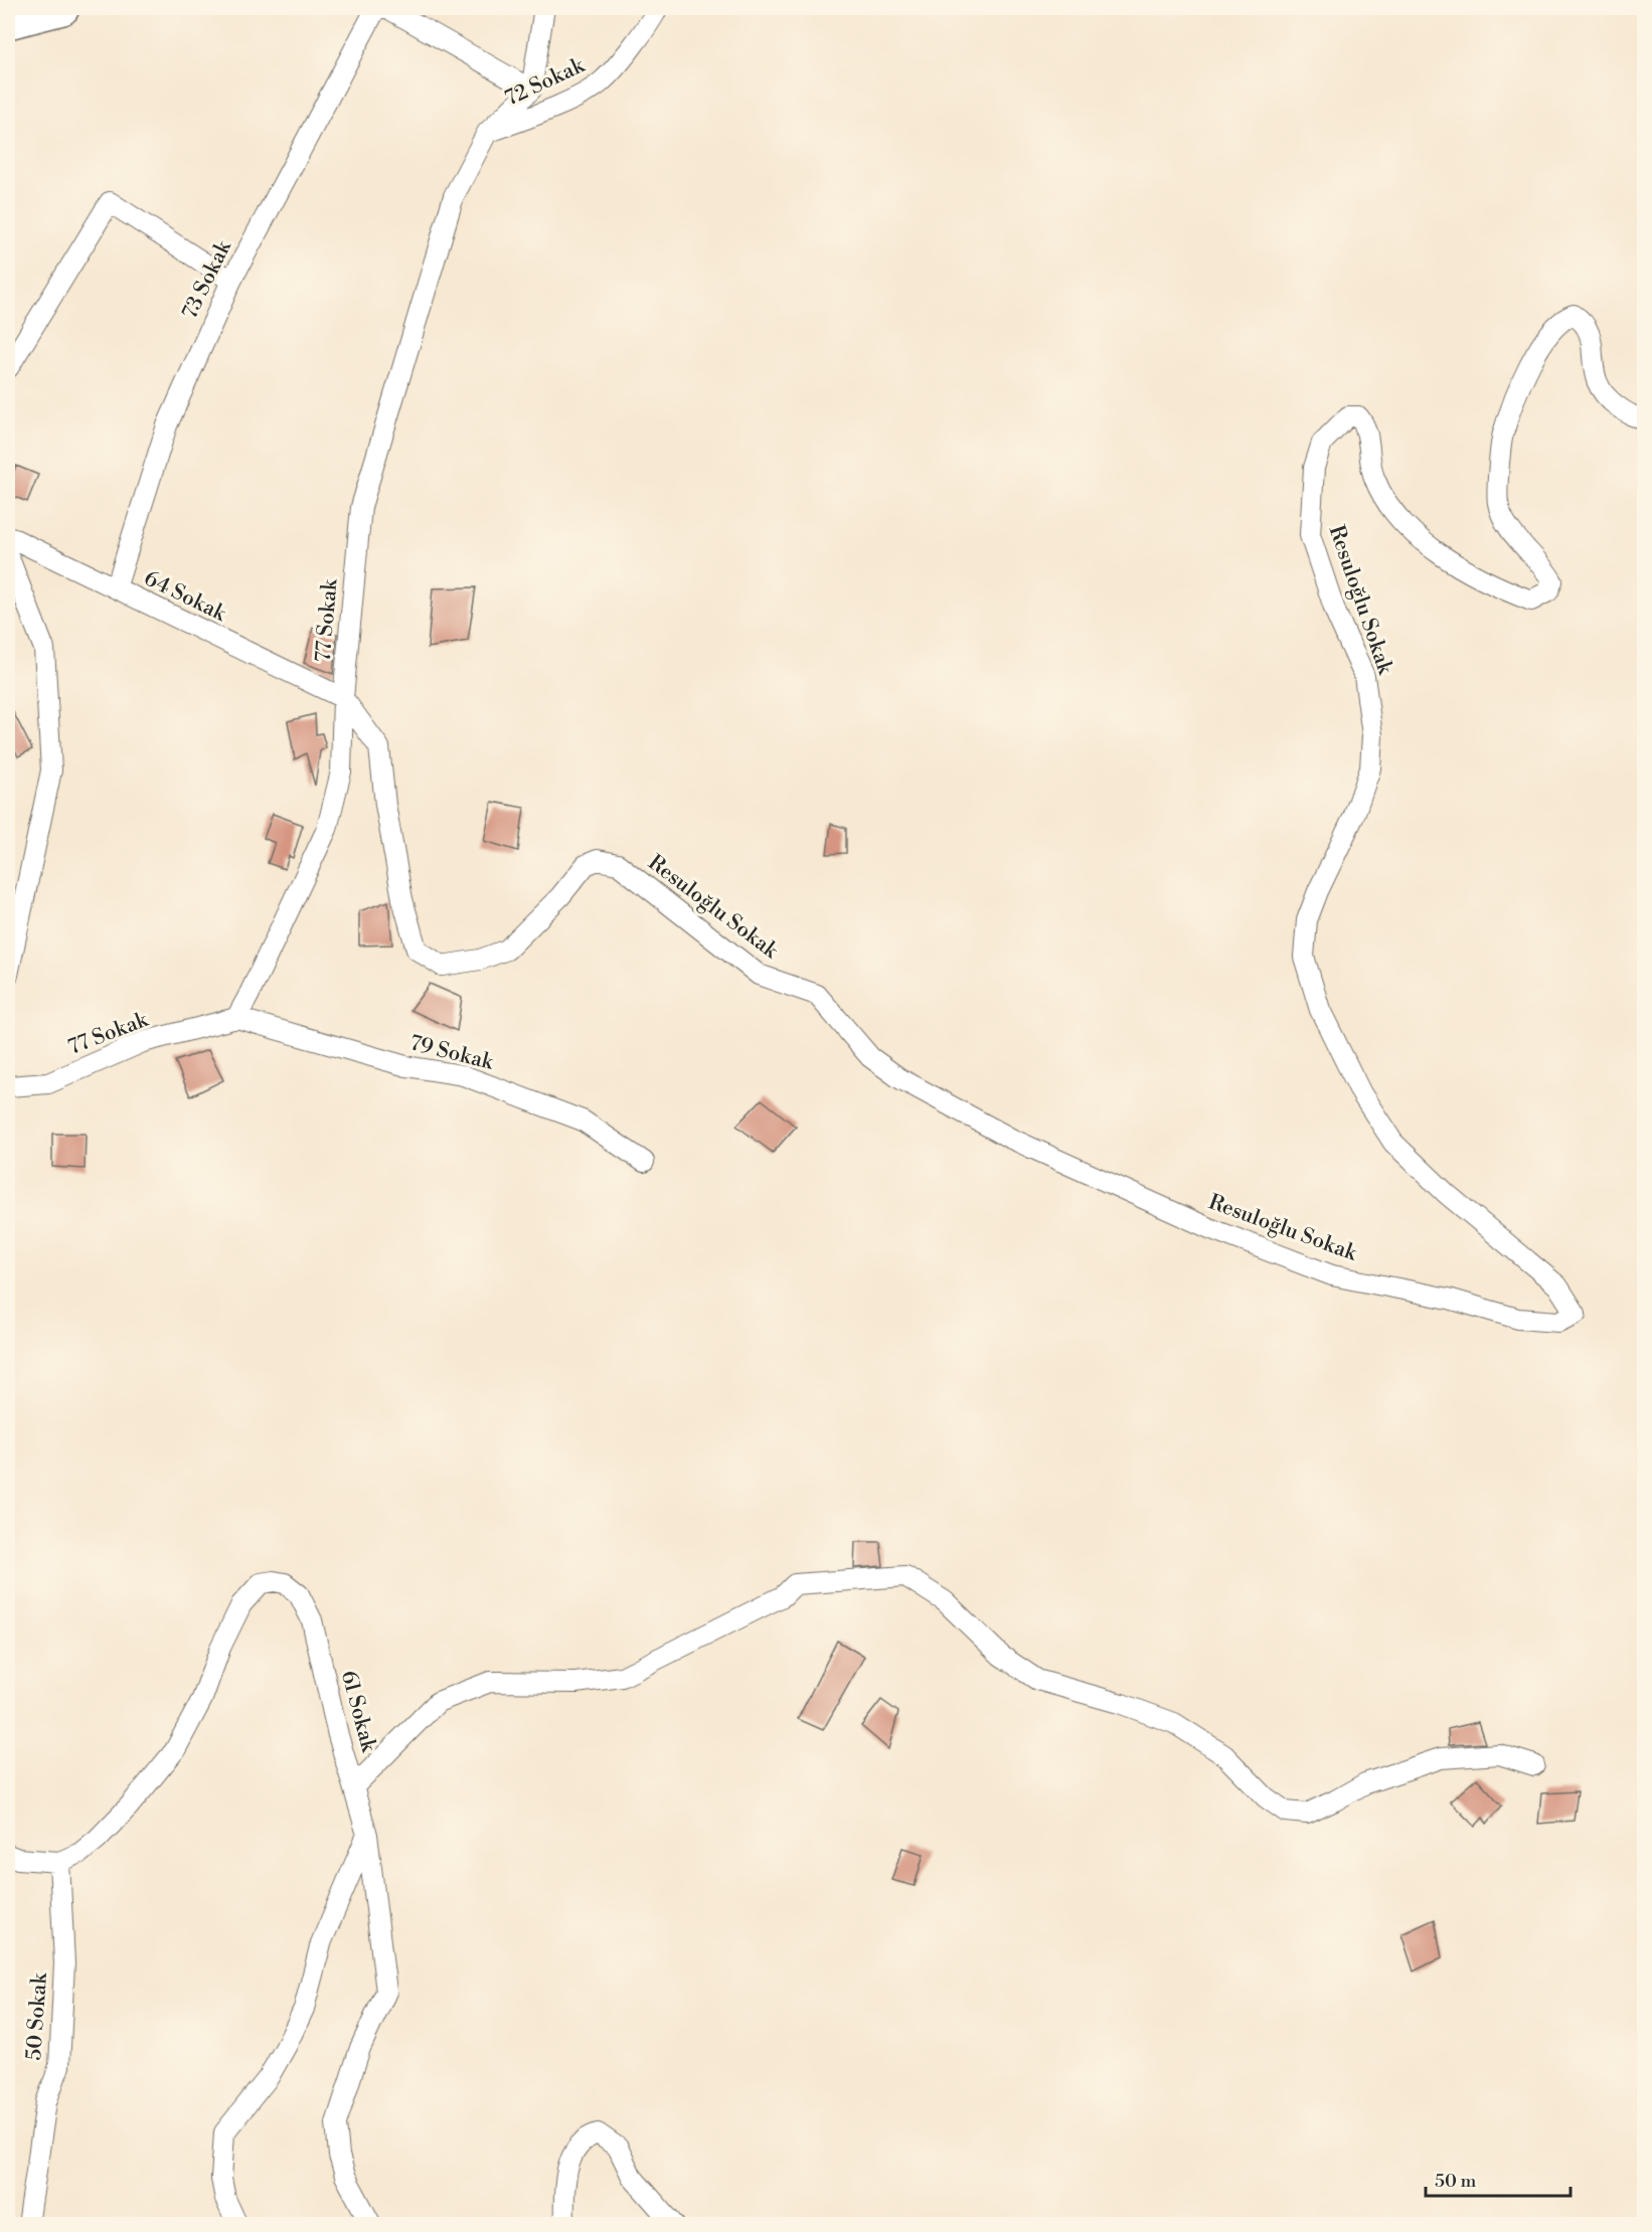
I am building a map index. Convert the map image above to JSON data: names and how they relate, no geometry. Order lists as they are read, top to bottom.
{
  "streets": {
    "street": [
      "72 Sokak",
      "73 Sokak",
      "64 Sokak",
      "Resuloğlu Sokak",
      "77 Sokak",
      "79 Sokak",
      "61 Sokak",
      "50 Sokak"
    ]
  },
  "crossings": [
    ["72 Sokak", "77 Sokak"],
    ["73 Sokak", "64 Sokak"],
    ["64 Sokak", "Resuloğlu Sokak"],
    ["64 Sokak", "77 Sokak"],
    ["Resuloğlu Sokak", "77 Sokak"],
    ["77 Sokak", "79 Sokak"],
    ["61 Sokak", "50 Sokak"]
  ],
  "scale_bar": "50 m"
}
